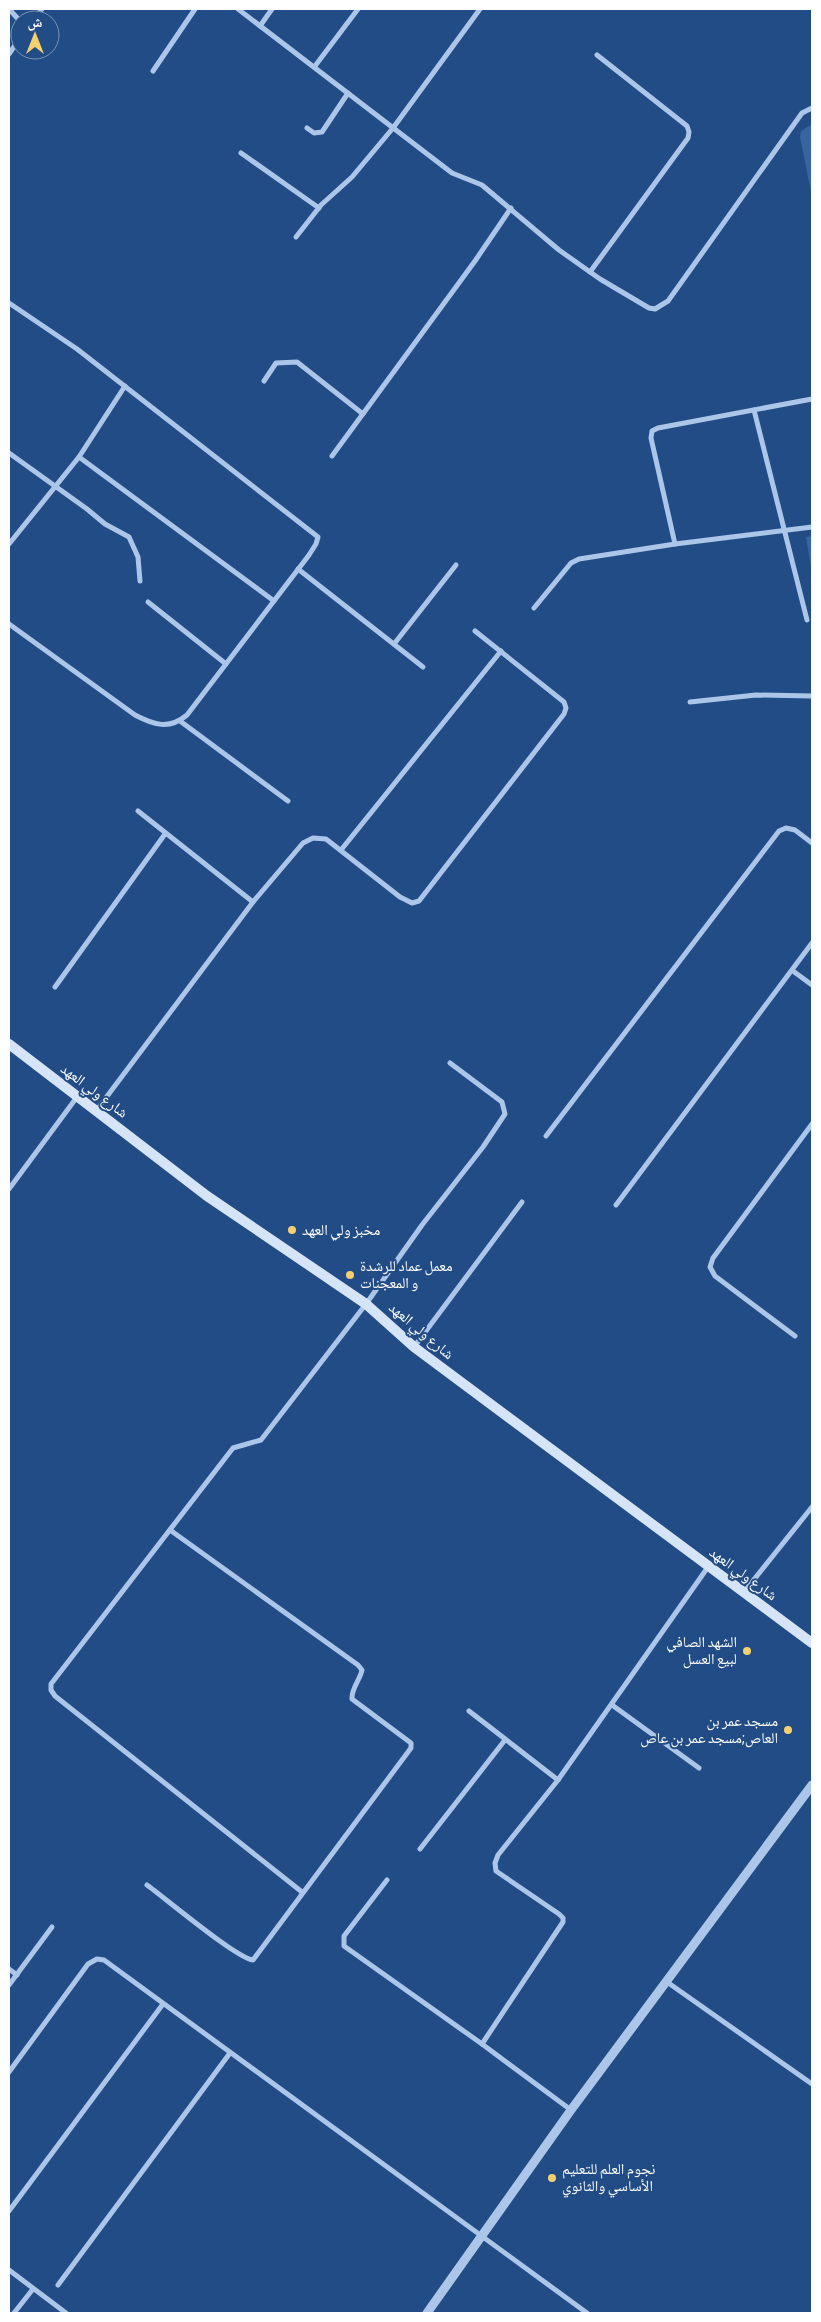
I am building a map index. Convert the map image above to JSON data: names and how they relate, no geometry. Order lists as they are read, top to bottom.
{
  "streets": {
    "main road": ["شارع ولي العهد"]
  },
  "places": [
    "مخبز ولي العهد",
    "معمل عماد للرشدة و المعجنات",
    "الشهد الصافي لبيع العسل",
    "مسجد عمر بن العاص;مسجد عمر بن عاص",
    "نجوم العلم للتعليم الأساسي والثانوي"
  ],
  "north": "top"
}
